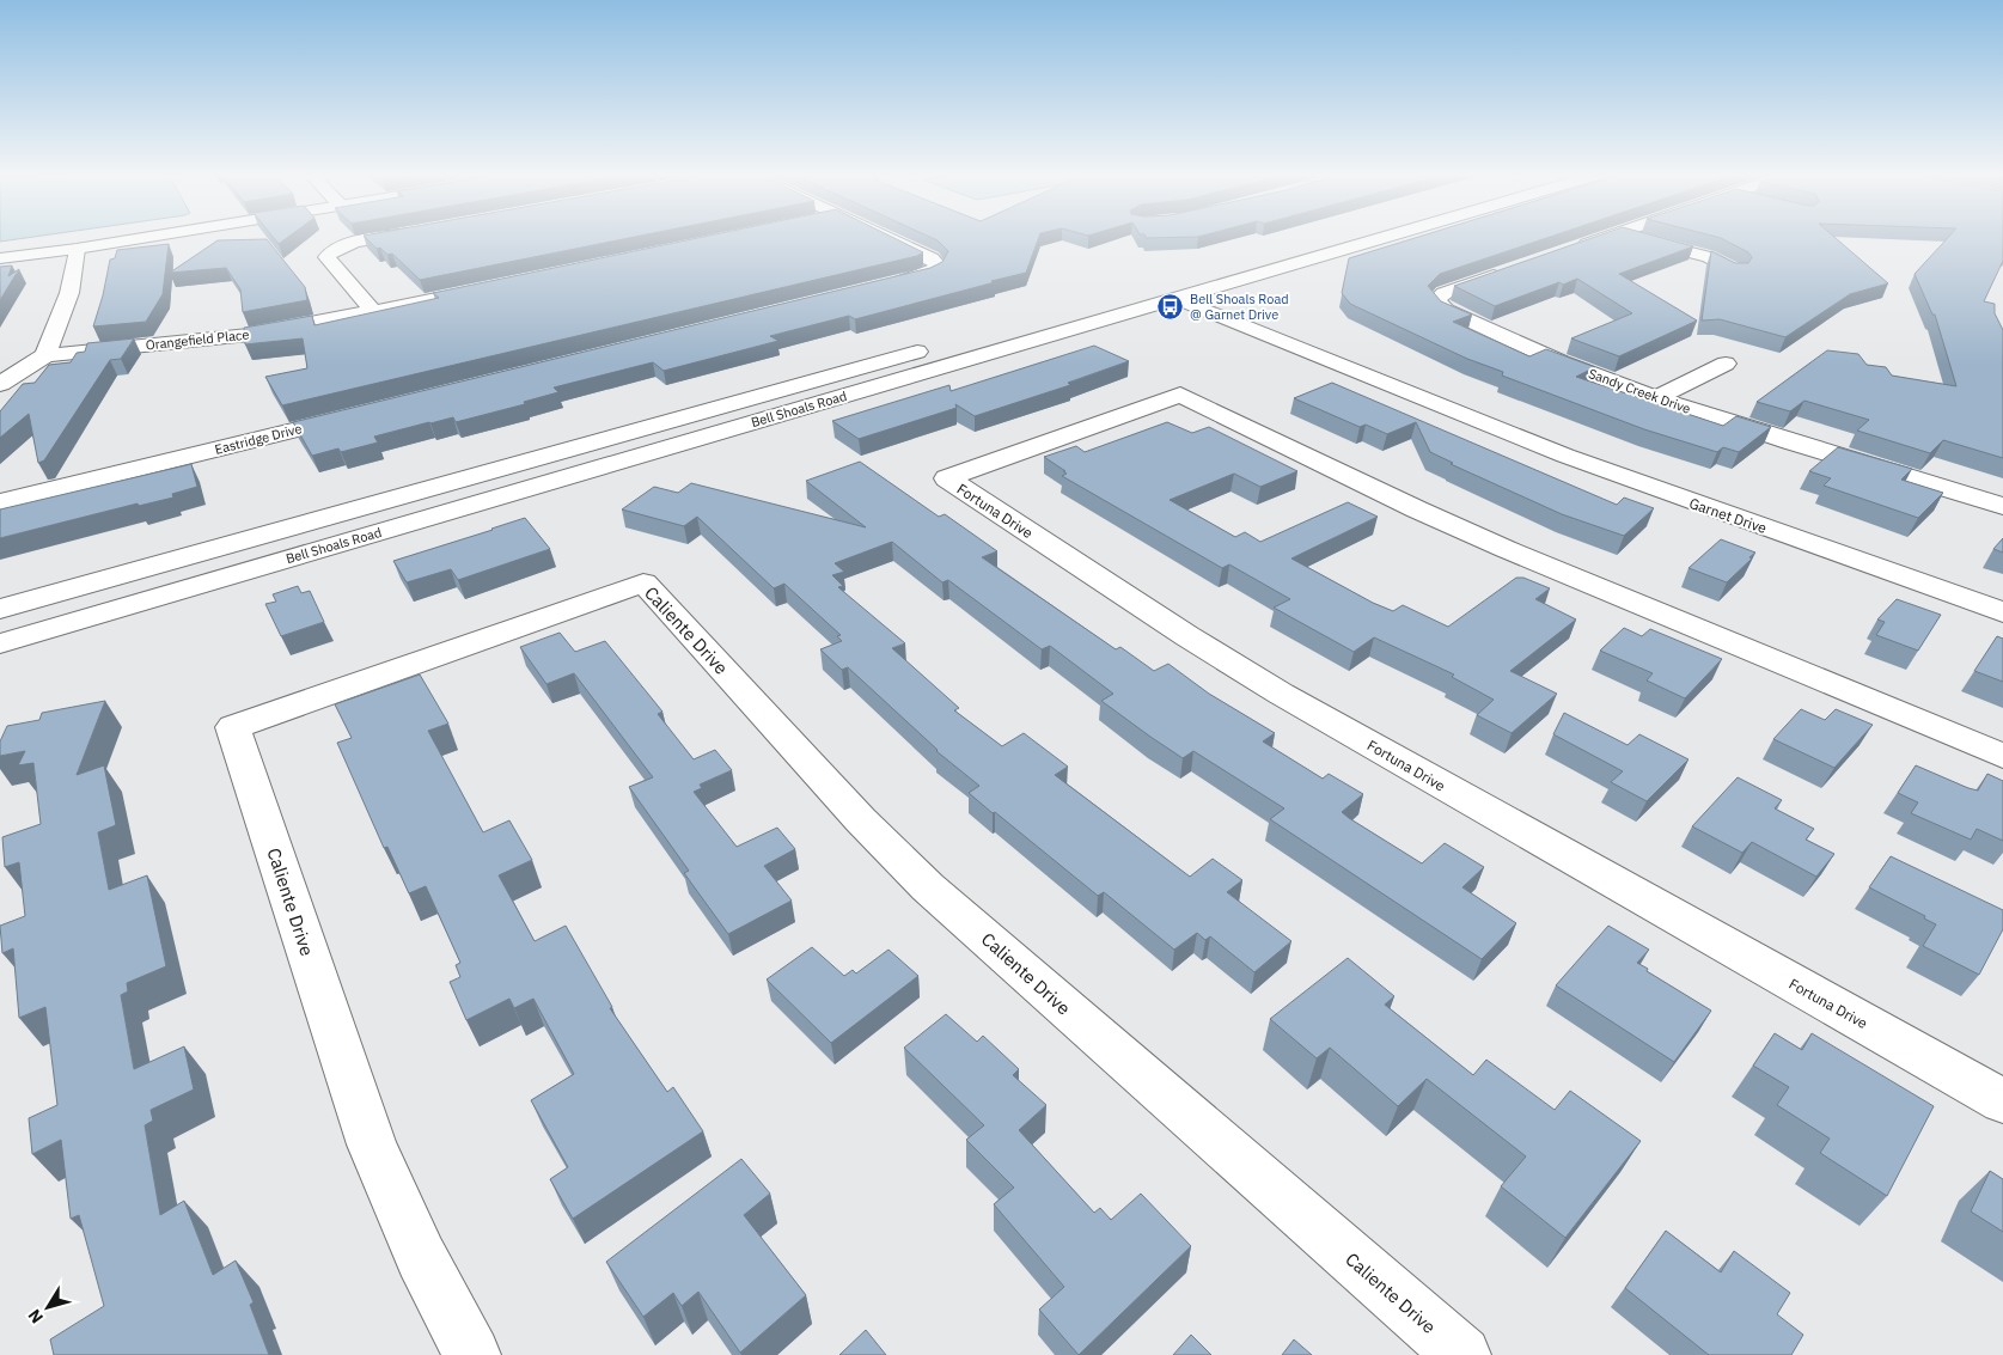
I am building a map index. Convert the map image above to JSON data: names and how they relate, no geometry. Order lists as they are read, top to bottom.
{
  "streets": {
    "street": [
      "Orangefield Place",
      "Sandy Creek Drive",
      "Bell Shoals Road",
      "Eastridge Drive",
      "Fortuna Drive",
      "Garnet Drive",
      "Caliente Drive"
    ]
  },
  "crossings": [
    ["Bell Shoals Road", "Garnet Drive"]
  ],
  "places": {
    "bus stop": ["Bell Shoals Road @ Garnet Drive"]
  },
  "north": "bottom left"
}
